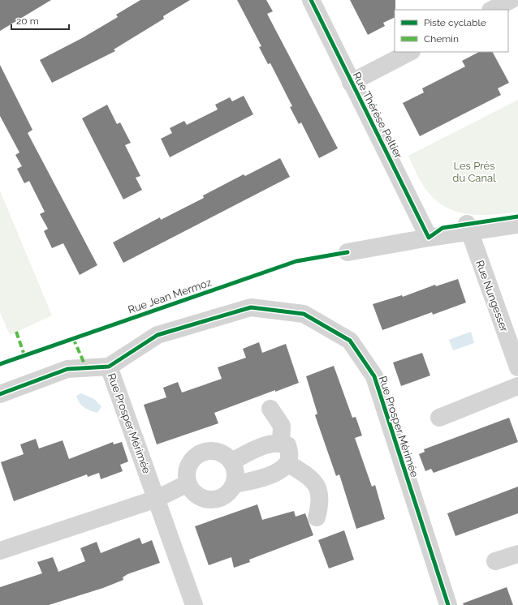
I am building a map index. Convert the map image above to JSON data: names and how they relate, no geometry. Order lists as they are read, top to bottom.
{
  "streets": {
    "street": ["Rue Thérèse Peltier", "Rue Nungesser", "Rue Prosper Mérimée"],
    "cycle path": ["Rue Jean Mermoz"]
  },
  "parks": ["Les Prés du Canal"],
  "legend": ["Piste cyclable", "Chemin"],
  "scale_bar": "20 m"
}
